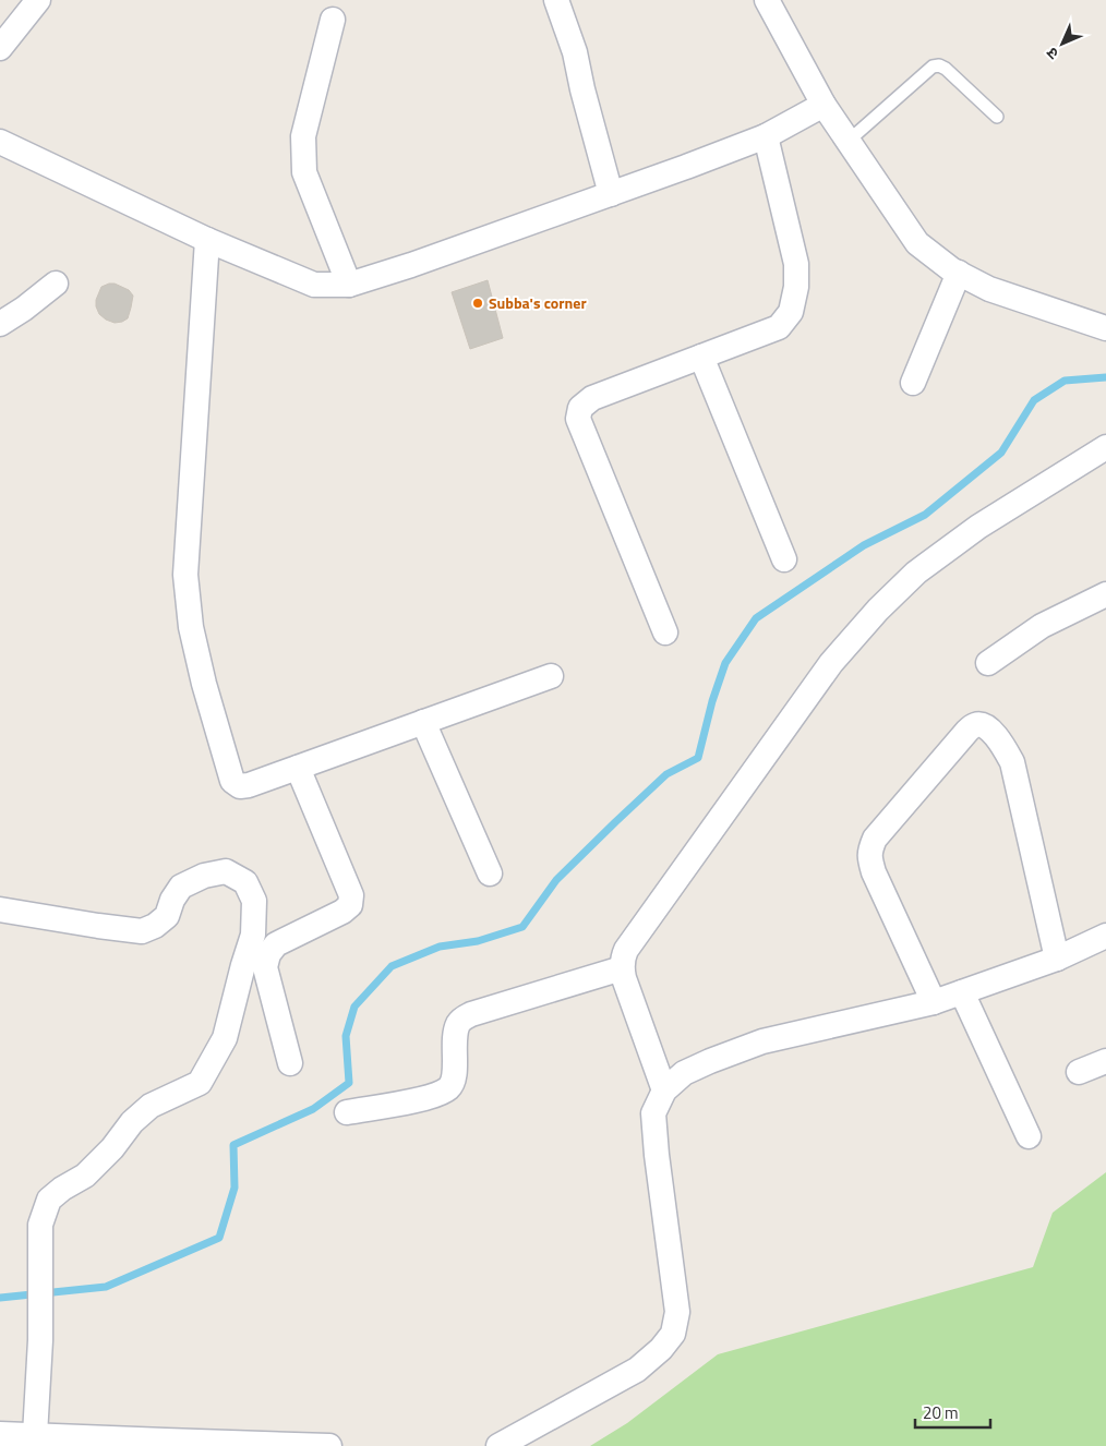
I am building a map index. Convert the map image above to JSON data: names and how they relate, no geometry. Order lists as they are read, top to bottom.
{
  "places": ["Subba's corner"],
  "scale_bar": "20 m",
  "north": "bottom left"
}
